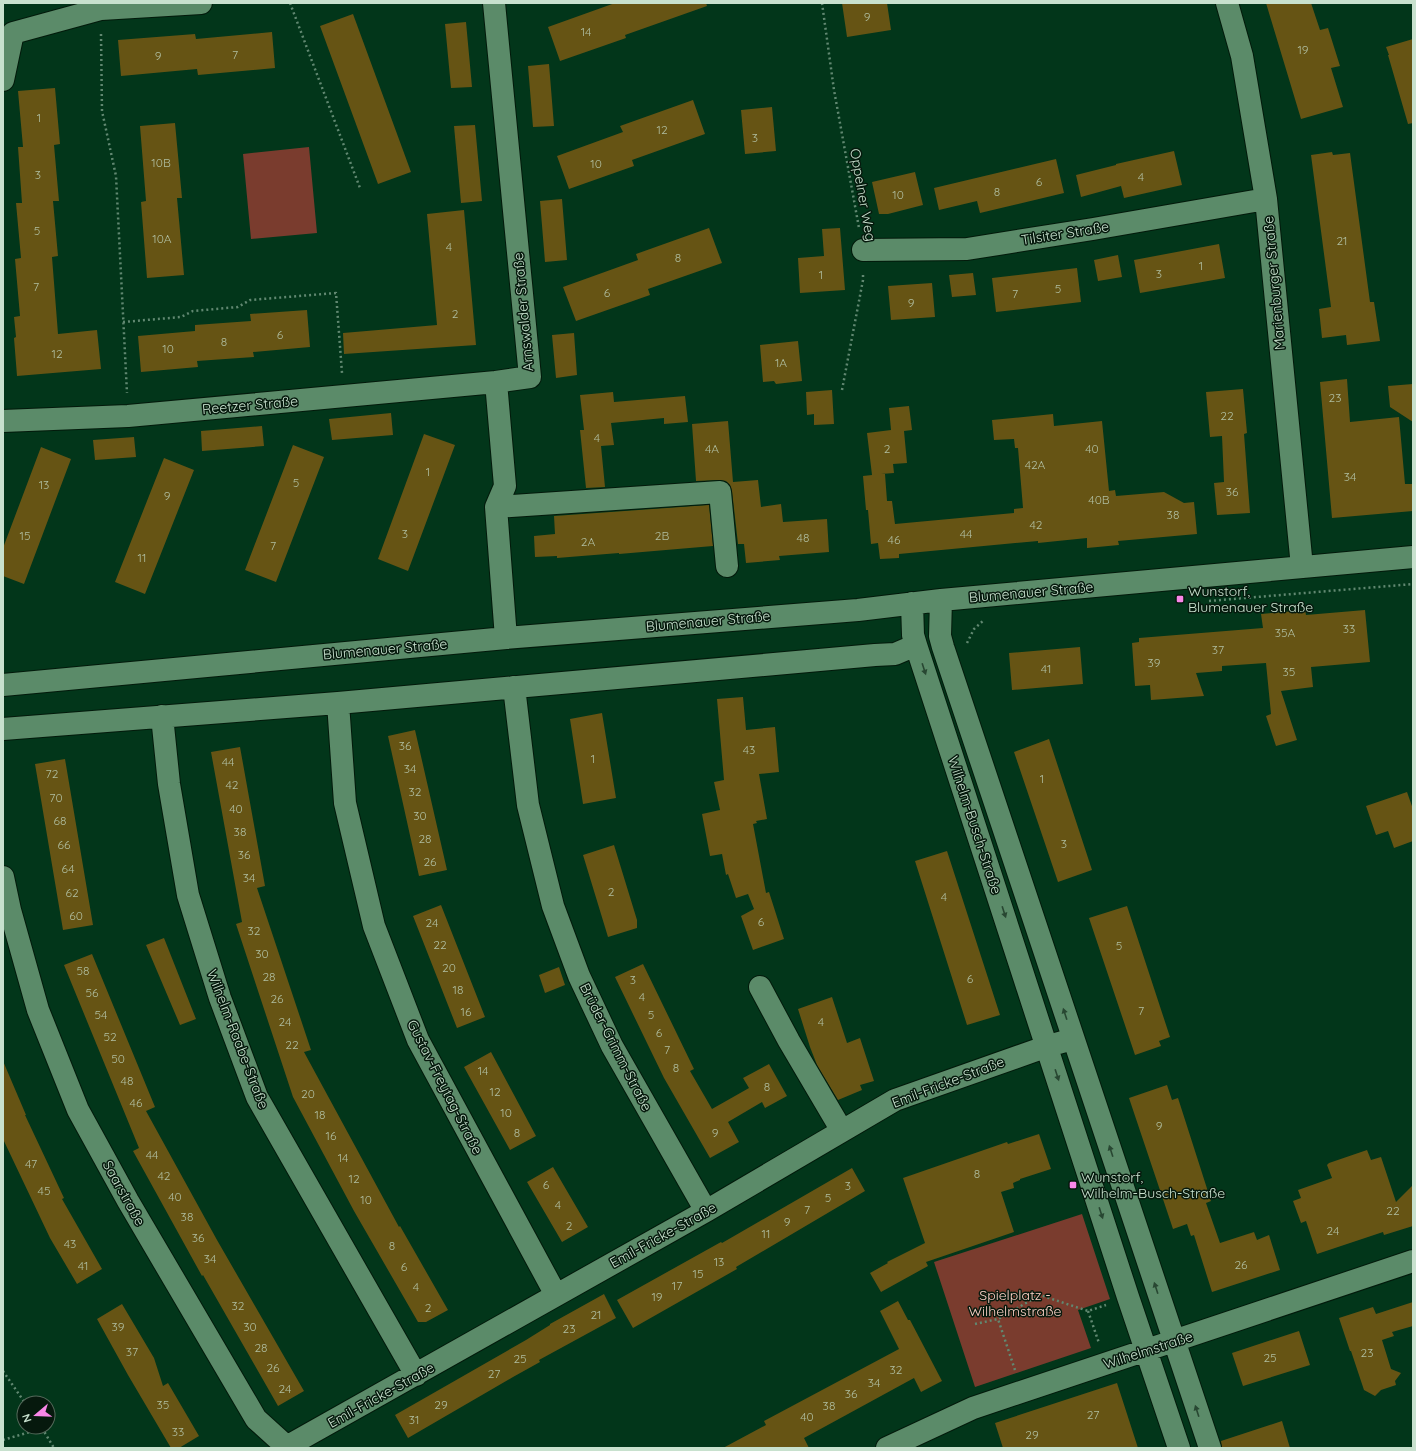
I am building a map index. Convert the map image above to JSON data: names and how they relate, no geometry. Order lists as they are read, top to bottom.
{
  "streets": {
    "street": [
      "Tilsiter Straße",
      "Marienburger Straße",
      "Arnswalder Straße",
      "Reetzer Straße",
      "Blumenauer Straße",
      "Wilhelm-Busch-Straße",
      "Wilhelm-Raabe-Straße",
      "Brüder-Grimm-Straße",
      "Emil-Fricke-Straße",
      "Gustav-Freytag-Straße",
      "Saarstraße",
      "Wilhelmstraße"
    ],
    "path": ["Oppelner Weg"]
  },
  "crossings": [
    ["Oppelner Weg", "Tilsiter Straße"],
    ["Tilsiter Straße", "Marienburger Straße"],
    ["Marienburger Straße", "Blumenauer Straße"],
    ["Arnswalder Straße", "Reetzer Straße"],
    ["Blumenauer Straße", "Wilhelm-Busch-Straße"],
    ["Wilhelm-Busch-Straße", "Emil-Fricke-Straße"],
    ["Wilhelm-Busch-Straße", "Wilhelmstraße"],
    ["Wilhelm-Raabe-Straße", "Emil-Fricke-Straße"],
    ["Brüder-Grimm-Straße", "Emil-Fricke-Straße"],
    ["Emil-Fricke-Straße", "Gustav-Freytag-Straße"],
    ["Emil-Fricke-Straße", "Saarstraße"]
  ],
  "parks": ["Spielplatz - Wilhelmstraße"],
  "places": {
    "transit": ["Wunstorf, Blumenauer Straße", "Wunstorf, Wilhelm-Busch-Straße"]
  },
  "house_numbers": [
    "9",
    "14",
    "19",
    "7",
    "9",
    "1",
    "12",
    "3",
    "10B",
    "10",
    "3",
    "4",
    "6",
    "8",
    "10",
    "5",
    "10A",
    "21",
    "4",
    "8",
    "1",
    "3",
    "1",
    "7",
    "5",
    "6",
    "7",
    "9",
    "2",
    "6",
    "8",
    "10",
    "12",
    "1A",
    "23",
    "22",
    "4",
    "4A",
    "2",
    "40",
    "42A",
    "1",
    "34",
    "5",
    "13",
    "36",
    "9",
    "40B",
    "38",
    "42",
    "3",
    "44",
    "15",
    "2B",
    "48",
    "46",
    "2A",
    "7",
    "11",
    "33",
    "35A",
    "37",
    "39",
    "41",
    "35",
    "36",
    "43",
    "1",
    "44",
    "34",
    "72",
    "1",
    "42",
    "32",
    "70",
    "40",
    "30",
    "68",
    "38",
    "28",
    "3",
    "66",
    "36",
    "26",
    "64",
    "34",
    "2",
    "62",
    "4",
    "60",
    "6",
    "24",
    "32",
    "22",
    "5",
    "30",
    "20",
    "58",
    "28",
    "6",
    "3",
    "18",
    "56",
    "4",
    "26",
    "7",
    "16",
    "54",
    "5",
    "24",
    "4",
    "6",
    "52",
    "22",
    "7",
    "50",
    "8",
    "14",
    "48",
    "8",
    "12",
    "20",
    "46",
    "10",
    "18",
    "9",
    "8",
    "9",
    "16",
    "44",
    "14",
    "47",
    "8",
    "42",
    "12",
    "6",
    "3",
    "45",
    "40",
    "5",
    "10",
    "4",
    "7",
    "22",
    "38",
    "9",
    "2",
    "24",
    "11",
    "36",
    "43",
    "8",
    "34",
    "13",
    "26",
    "41",
    "6",
    "15",
    "17",
    "4",
    "19",
    "32",
    "2",
    "21",
    "39",
    "30",
    "23",
    "28",
    "37",
    "23",
    "25",
    "25",
    "26",
    "32",
    "27",
    "34",
    "24",
    "36",
    "35",
    "29",
    "38",
    "27",
    "40",
    "31",
    "33",
    "29"
  ],
  "north": "left"
}
